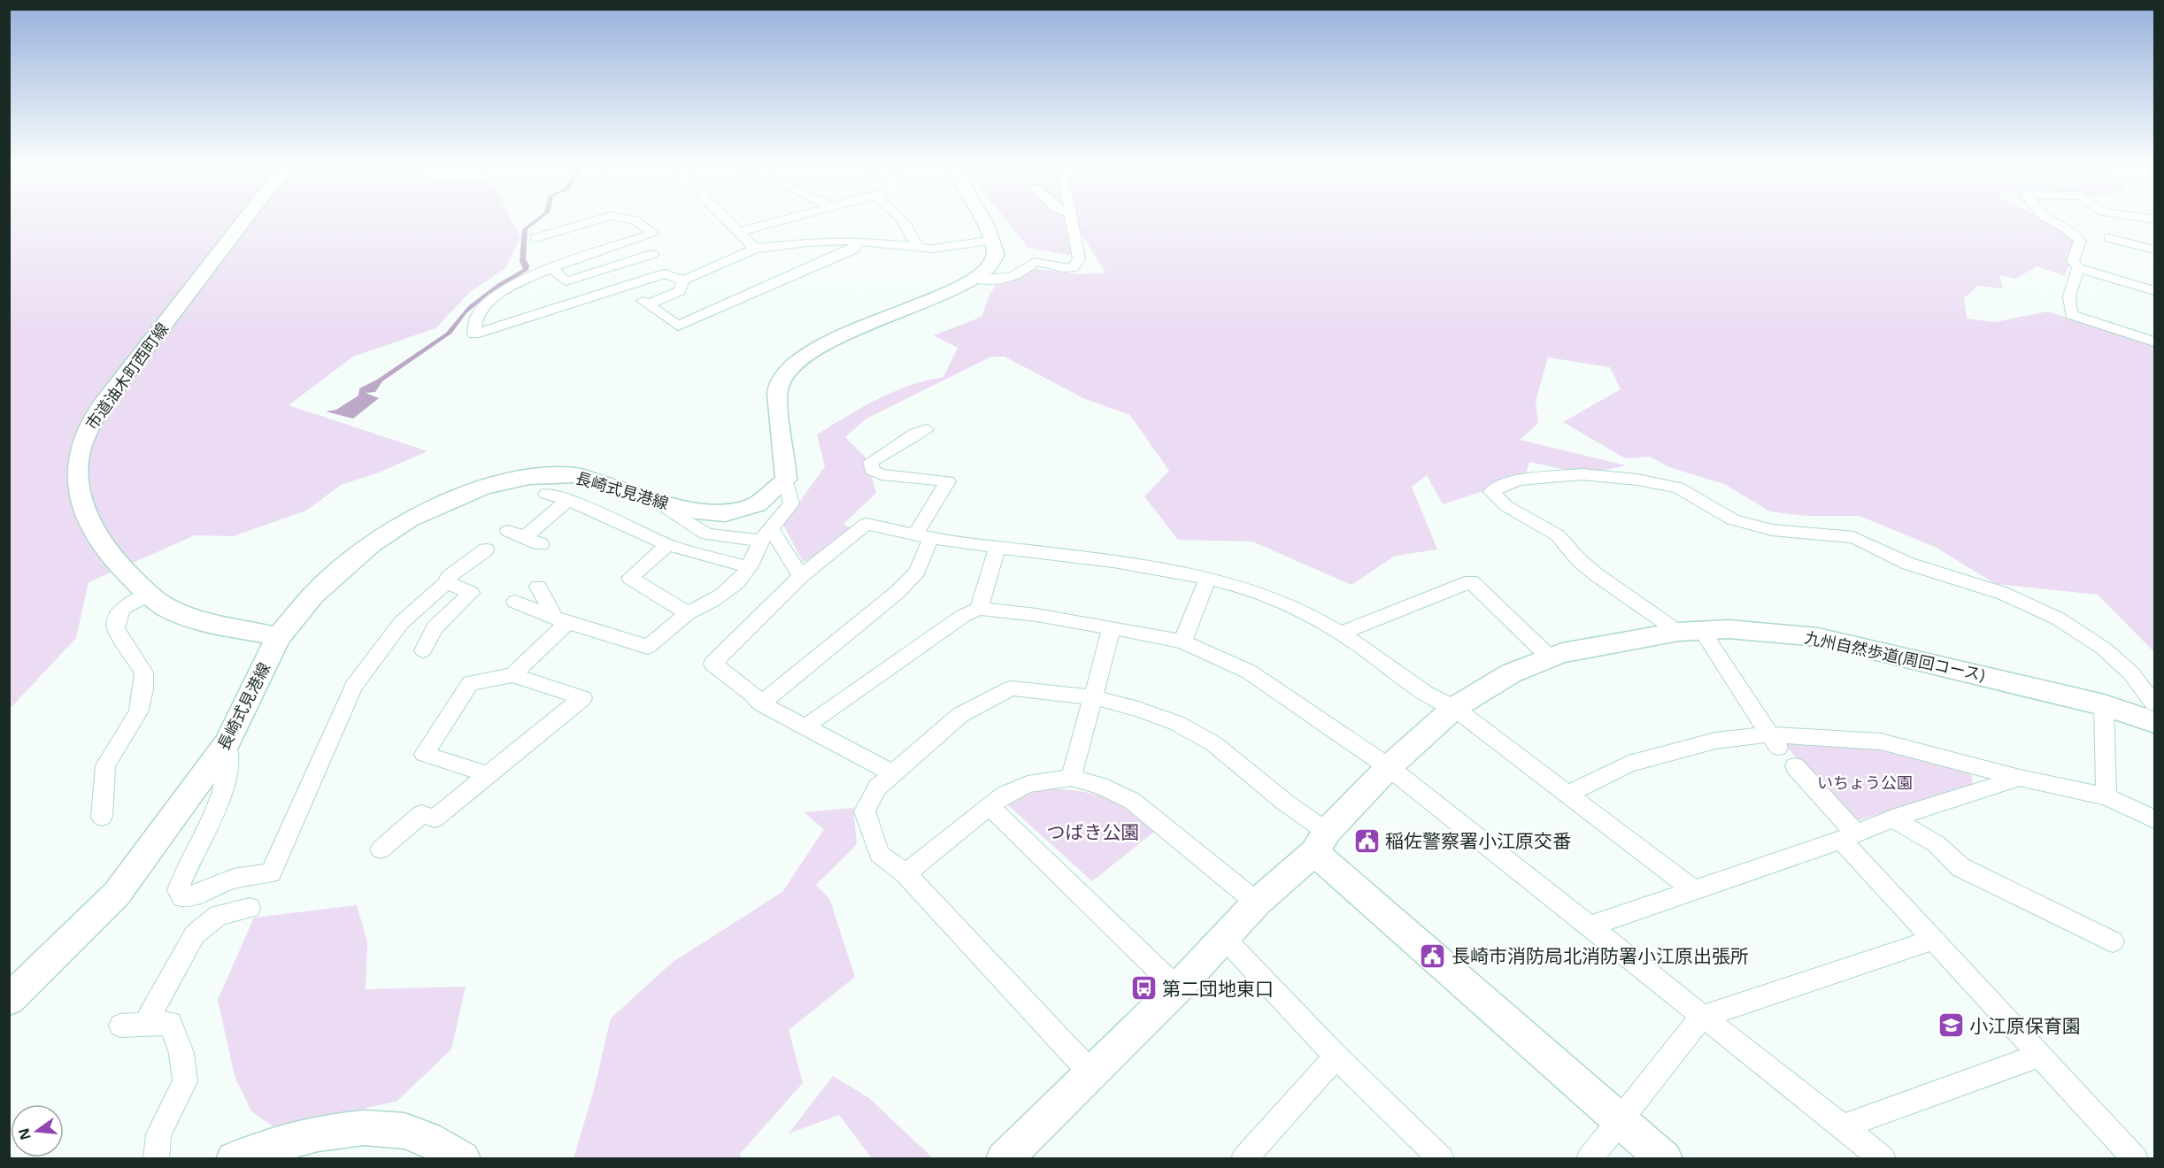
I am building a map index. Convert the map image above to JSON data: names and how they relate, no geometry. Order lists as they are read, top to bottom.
{
  "streets": {
    "street": ["市道油木町西町線", "長崎式見港線", "九州自然歩道(周回コース)"]
  },
  "crossings": [
    ["市道油木町西町線", "長崎式見港線"]
  ],
  "parks": ["いちょう公園", "つばき公園"],
  "places": {
    "public building": ["稲佐警察署小江原交番", "長崎市消防局北消防署小江原出張所"],
    "bus stop": ["第二団地東口"],
    "school or university": ["小江原保育園"]
  },
  "north": "left"
}
